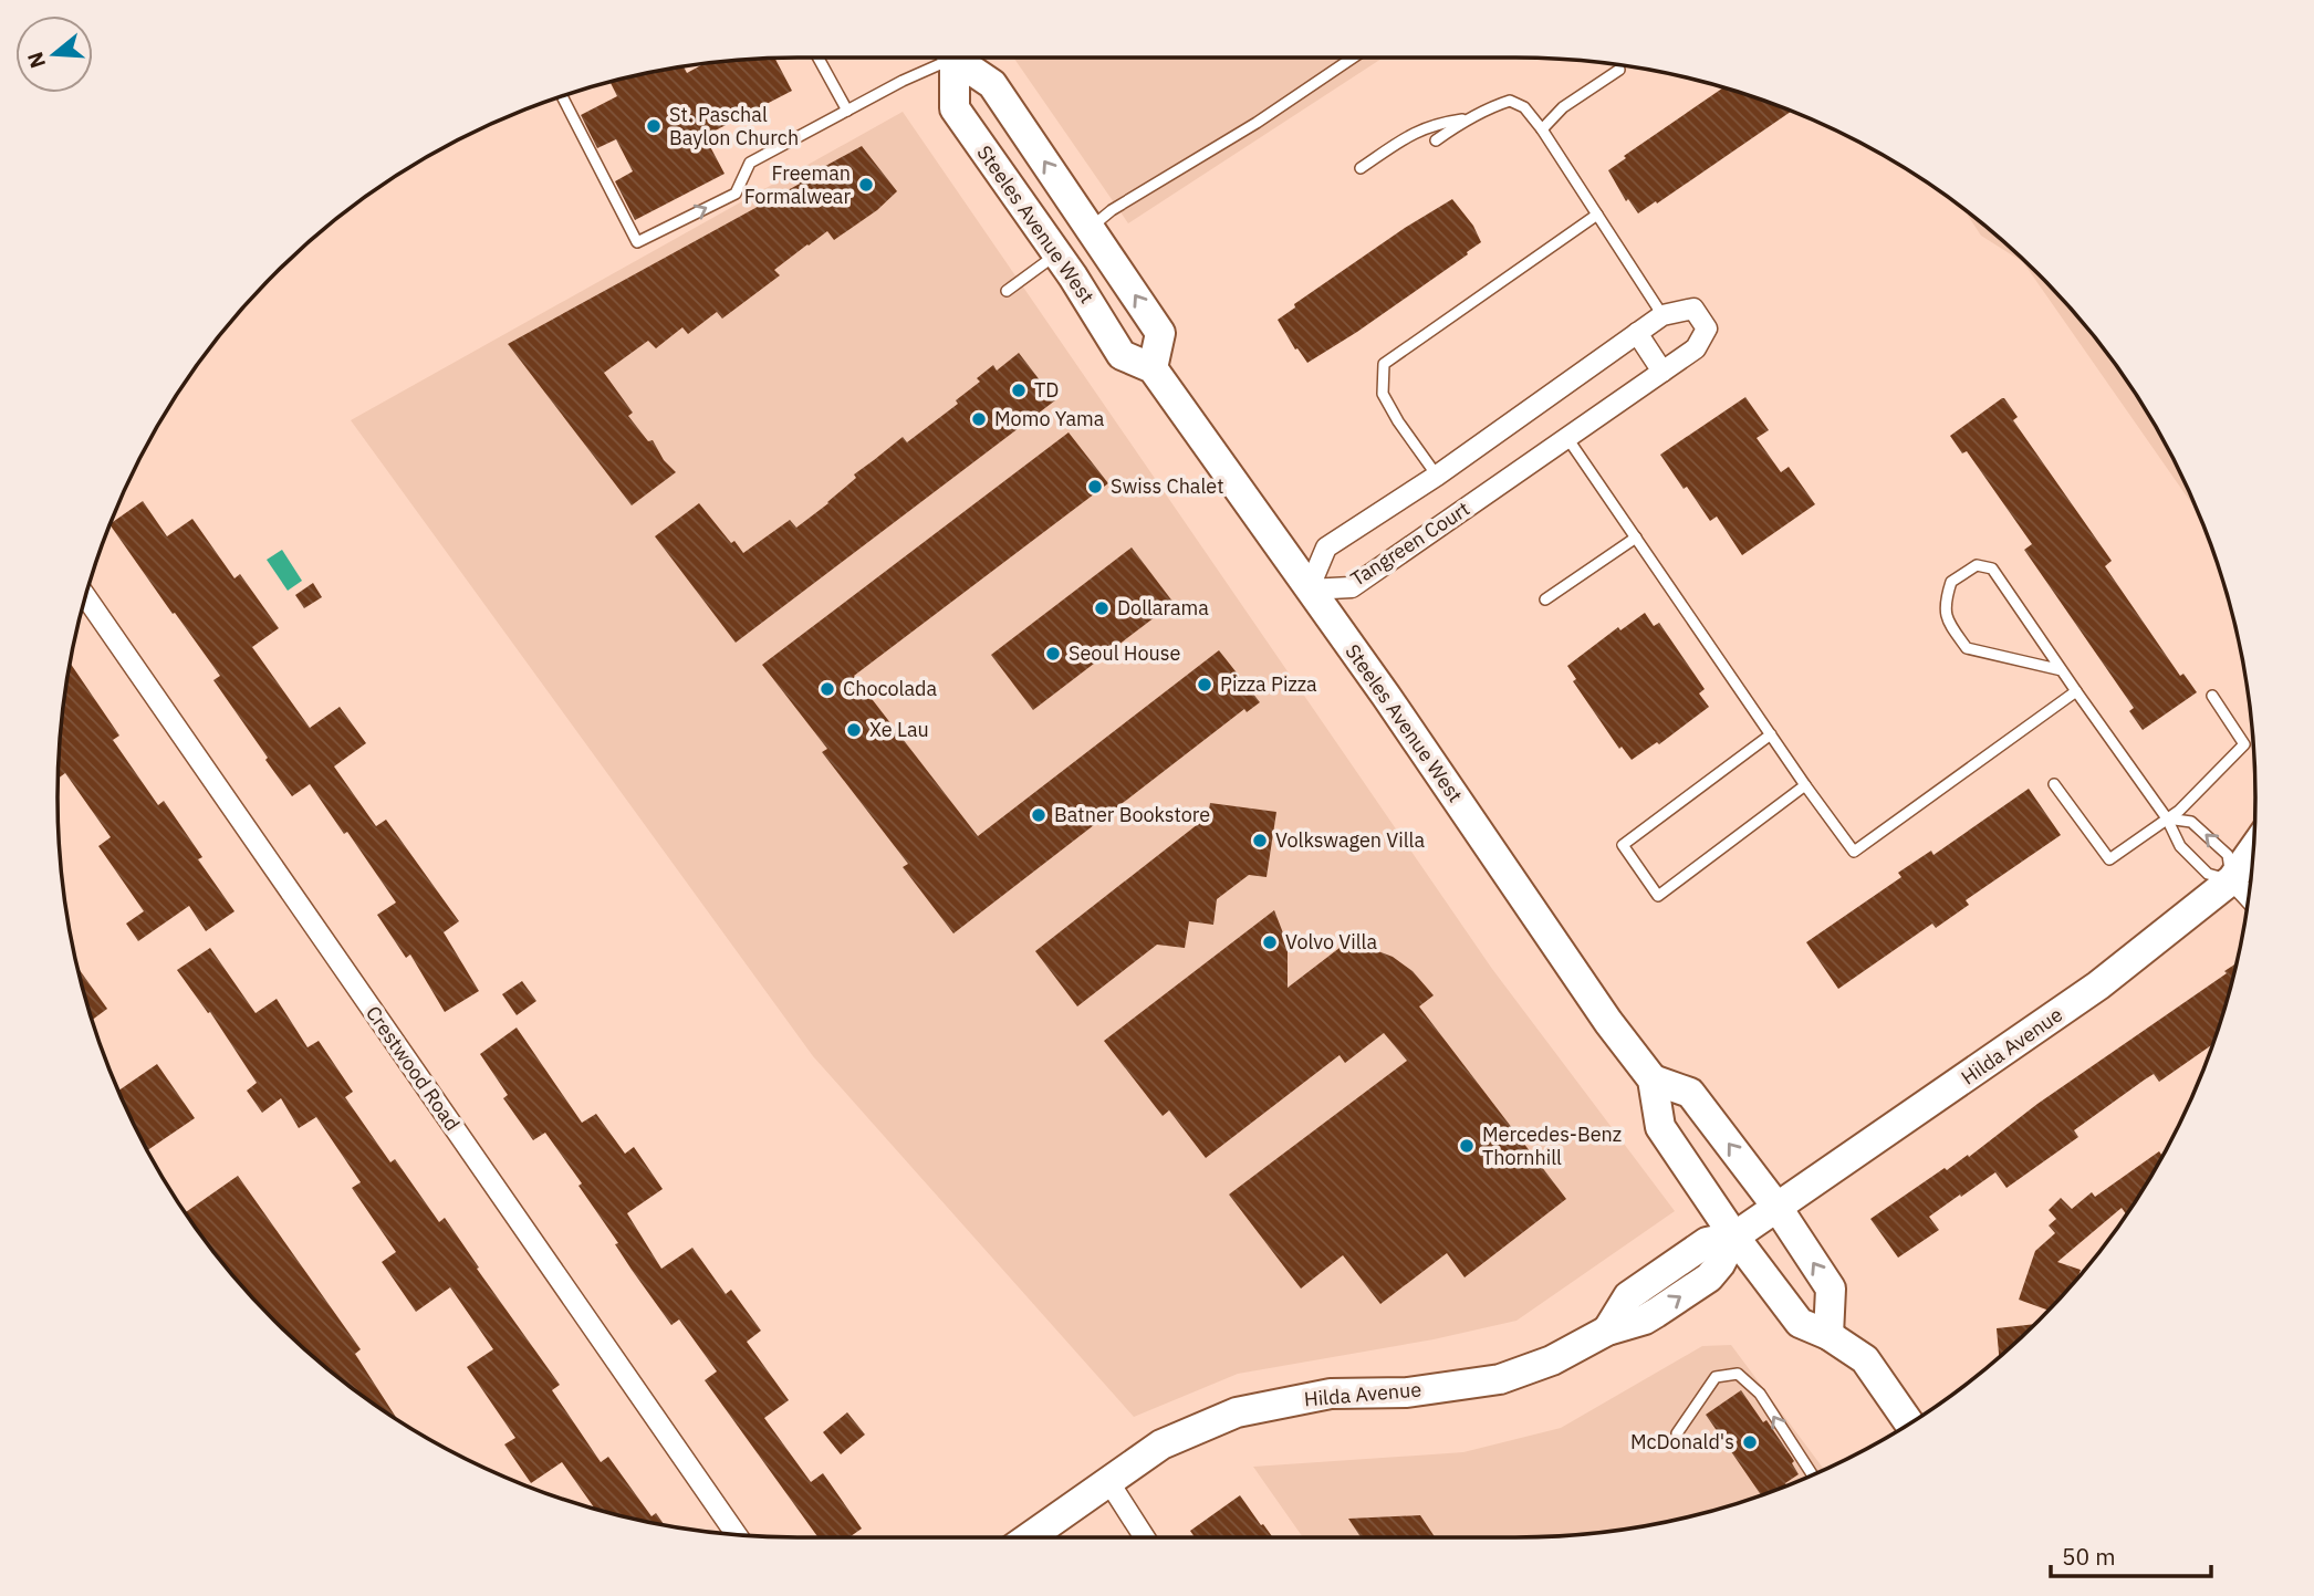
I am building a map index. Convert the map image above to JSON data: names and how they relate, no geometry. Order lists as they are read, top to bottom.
{
  "streets": {
    "main road": ["Steeles Avenue West", "Hilda Avenue"],
    "street": ["Tangreen Court", "Crestwood Road"]
  },
  "crossings": [
    ["Steeles Avenue West", "Tangreen Court"],
    ["Steeles Avenue West", "Hilda Avenue"]
  ],
  "places": [
    "St. Paschal Baylon Church",
    "Freeman Formalwear",
    "TD",
    "Momo Yama",
    "Swiss Chalet",
    "Dollarama",
    "Seoul House",
    "Pizza Pizza",
    "Chocolada",
    "Xe Lau",
    "Batner Bookstore",
    "Volkswagen Villa",
    "Volvo Villa",
    "Mercedes-Benz Thornhill",
    "McDonald's"
  ],
  "scale_bar": "50 m",
  "north": "left"
}
